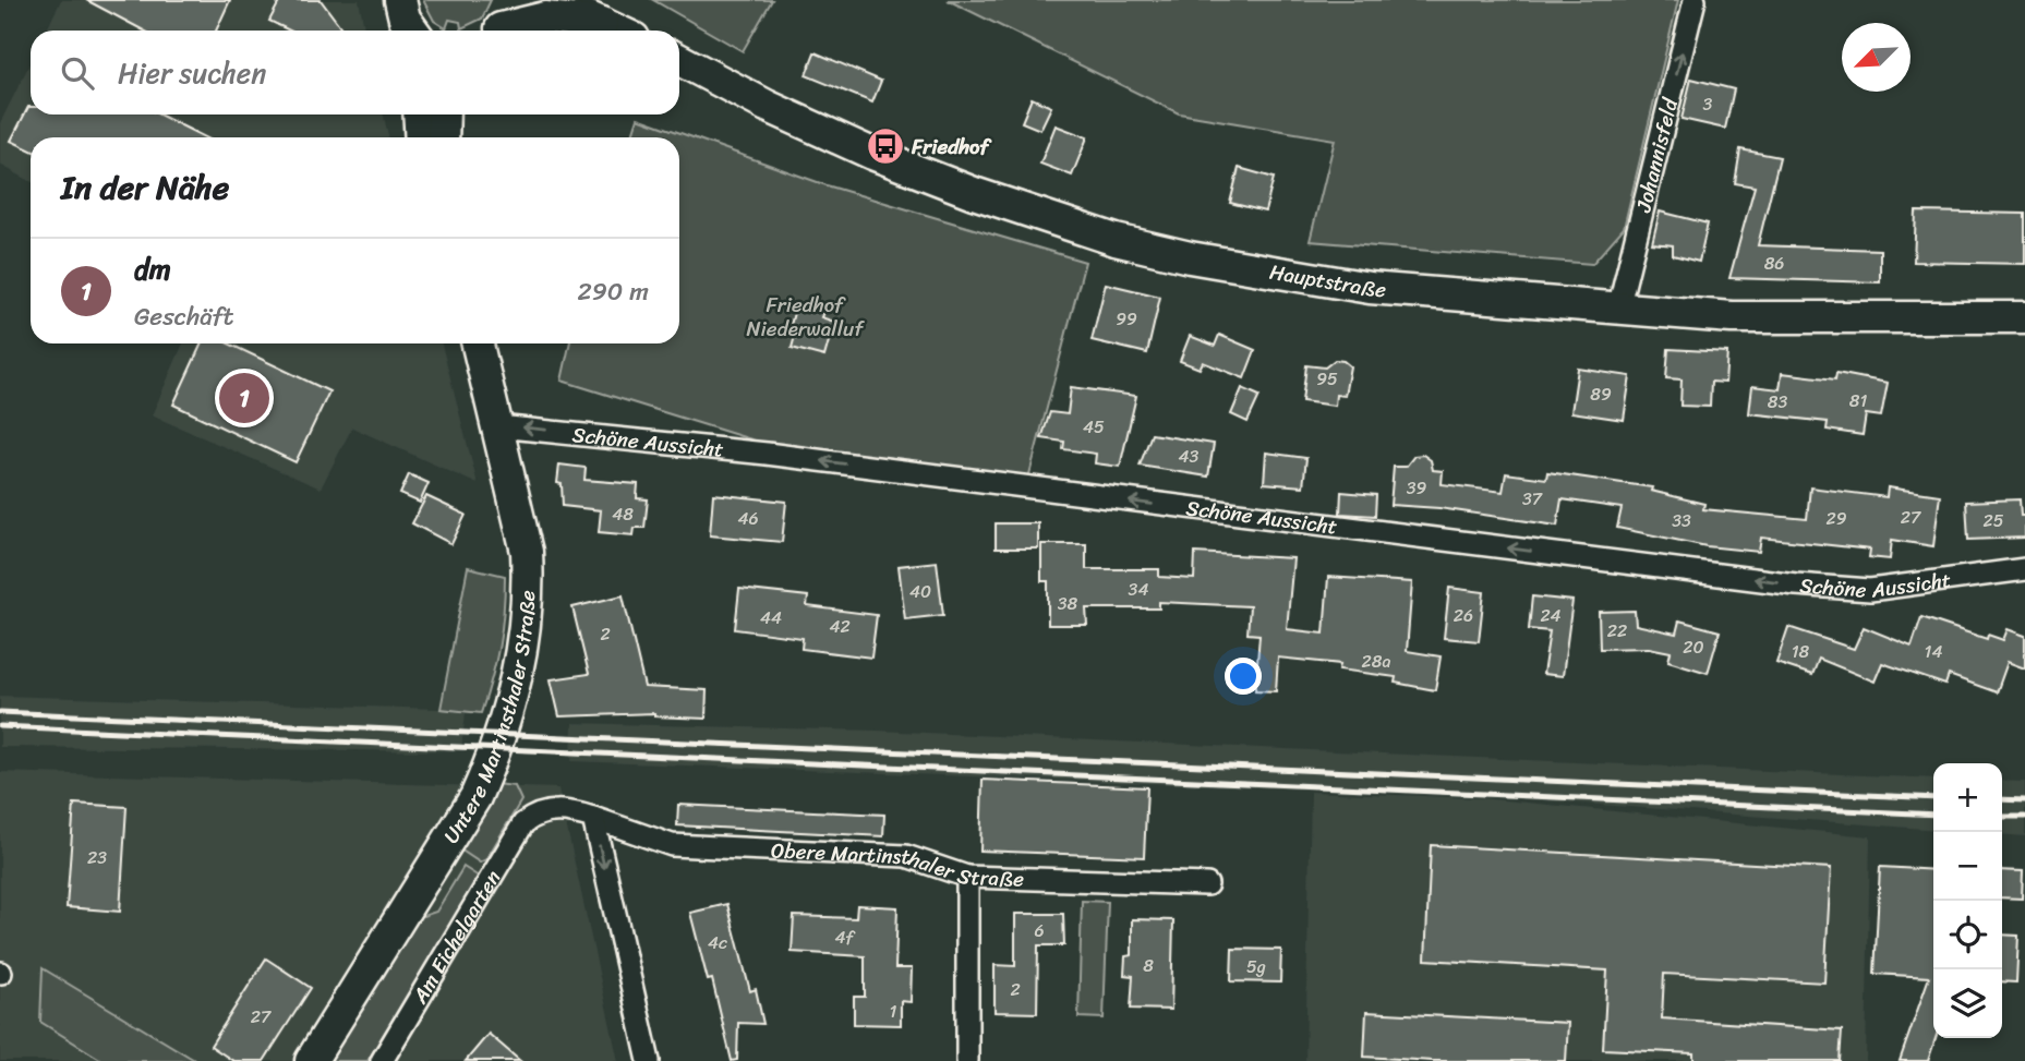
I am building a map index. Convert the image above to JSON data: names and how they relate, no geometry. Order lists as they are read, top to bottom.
{
  "streets": {
    "street": [
      "Johannisfeld",
      "Hauptstraße",
      "Schöne Aussicht",
      "Untere Martinsthaler Straße",
      "Obere Martinsthaler Straße",
      "Am Eichelgarten"
    ]
  },
  "crossings": [
    ["Johannisfeld", "Hauptstraße"],
    ["Schöne Aussicht", "Untere Martinsthaler Straße"],
    ["Obere Martinsthaler Straße", "Am Eichelgarten"]
  ],
  "one_way": ["Johannisfeld", "Schöne Aussicht"],
  "parks": ["Friedhof Niederwalluf"],
  "places": {
    "bus stop": ["Friedhof"]
  },
  "house_numbers": [
    "3",
    "86",
    "99",
    "95",
    "89",
    "81",
    "83",
    "45",
    "43",
    "39",
    "37",
    "48",
    "27",
    "46",
    "29",
    "33",
    "25",
    "34",
    "40",
    "38",
    "26",
    "24",
    "44",
    "42",
    "22",
    "2",
    "20",
    "18",
    "14",
    "28a",
    "23",
    "6",
    "4f",
    "4c",
    "8",
    "5g",
    "2",
    "1",
    "27"
  ],
  "north": "bottom left",
  "page": {
    "search": "Hier suchen",
    "heading": "In der Nähe",
    "list": [
      {
        "mark": "1",
        "name": "dm",
        "note": "Geschäft",
        "value": "290 m"
      }
    ],
    "pins": "1",
    "map_buttons": ["+", "−"]
  }
}
